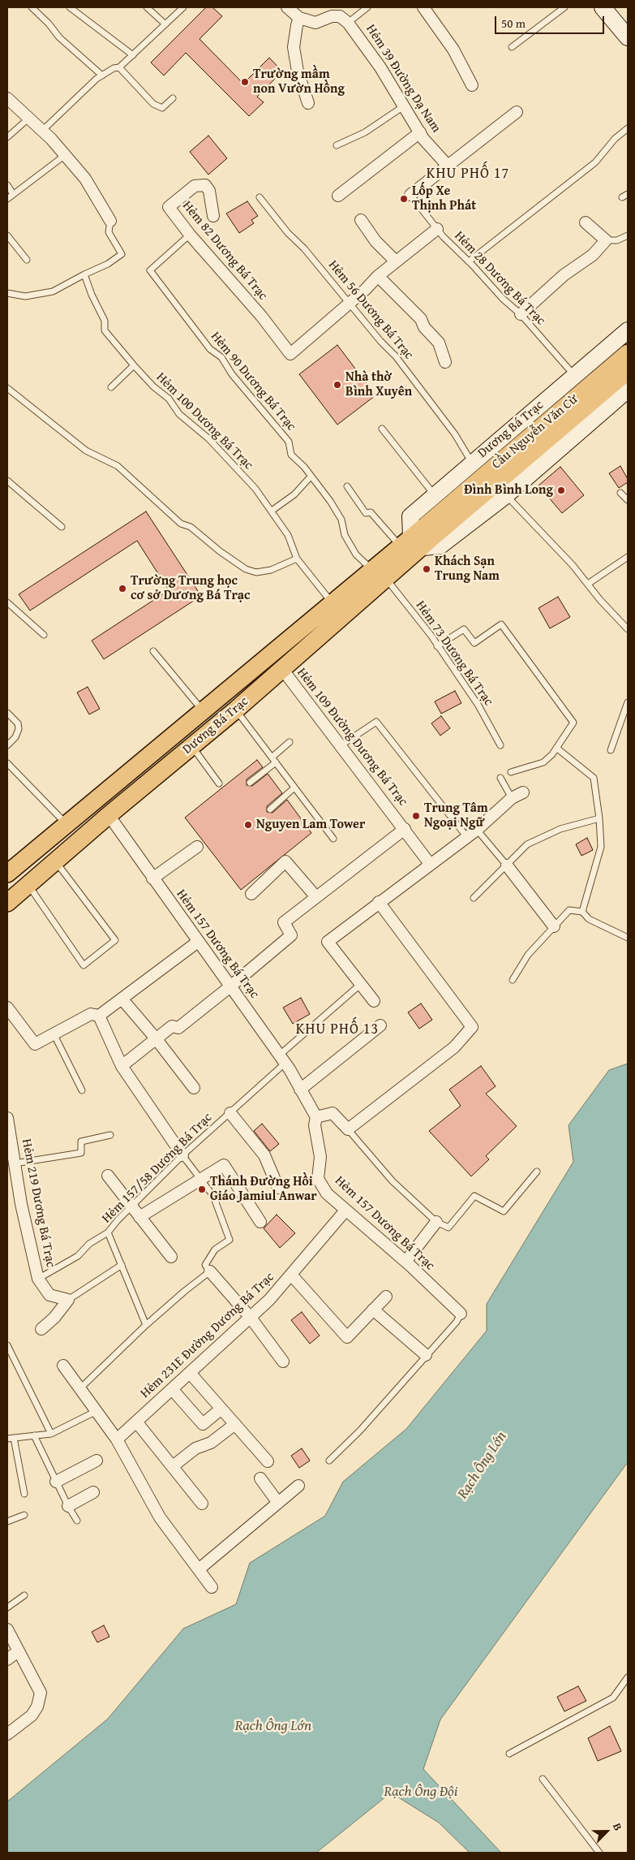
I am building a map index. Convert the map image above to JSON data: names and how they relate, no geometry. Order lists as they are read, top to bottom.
{
  "streets": {
    "main road": ["Dương Bá Trạc", "Cầu Nguyễn Văn Cừ"],
    "street": [
      "Hẻm 39 Đường Dạ Nam",
      "Hẻm 82 Dương Bá Trạc",
      "Hẻm 109 Đường Dương Bá Trạc",
      "Hẻm 157 Dương Bá Trạc",
      "Hẻm 219 Dương Bá Trạc",
      "Hẻm 231E Đường Dương Bá Trạc"
    ],
    "lane": [
      "Hẻm 28 Dương Bá Trạc",
      "Hẻm 56 Dương Bá Trạc",
      "Hẻm 90 Dương Bá Trạc",
      "Hẻm 100 Dương Bá Trạc",
      "Hẻm 73 Dương Bá Trạc",
      "Hẻm 157/58 Dương Bá Trạc"
    ]
  },
  "crossings": [
    ["Hẻm 82 Dương Bá Trạc", "Hẻm 56 Dương Bá Trạc"],
    ["Hẻm 82 Dương Bá Trạc", "Hẻm 90 Dương Bá Trạc"],
    ["Hẻm 28 Dương Bá Trạc", "Dương Bá Trạc"],
    ["Hẻm 56 Dương Bá Trạc", "Dương Bá Trạc"],
    ["Hẻm 90 Dương Bá Trạc", "Dương Bá Trạc"],
    ["Hẻm 90 Dương Bá Trạc", "Hẻm 73 Dương Bá Trạc"],
    ["Hẻm 100 Dương Bá Trạc", "Dương Bá Trạc"],
    ["Dương Bá Trạc", "Cầu Nguyễn Văn Cừ"],
    ["Dương Bá Trạc", "Hẻm 73 Dương Bá Trạc"],
    ["Dương Bá Trạc", "Hẻm 109 Đường Dương Bá Trạc"],
    ["Dương Bá Trạc", "Hẻm 157 Dương Bá Trạc"],
    ["Hẻm 157 Dương Bá Trạc", "Hẻm 157/58 Dương Bá Trạc"],
    ["Hẻm 157 Dương Bá Trạc", "Hẻm 231E Đường Dương Bá Trạc"],
    ["Hẻm 157/58 Dương Bá Trạc", "Hẻm 219 Dương Bá Trạc"]
  ],
  "districts": ["KHU PHỐ 17", "KHU PHỐ 13"],
  "water": ["Rạch Ông Lớn", "Rạch Ông Đội"],
  "places": [
    "Trường mầm non Vườn Hồng",
    "Lốp Xe Thịnh Phát",
    "Nhà thờ Bình Xuyên",
    "Đình Bình Long",
    "Khách Sạn Trung Nam",
    "Trường Trung học cơ sở Dương Bá Trạc",
    "Trung Tâm Ngoại Ngữ",
    "Nguyen Lam Tower",
    "Thánh Đường Hồi Giáo Jamiul Anwar"
  ],
  "scale_bar": "50 m",
  "north": "top right"
}
